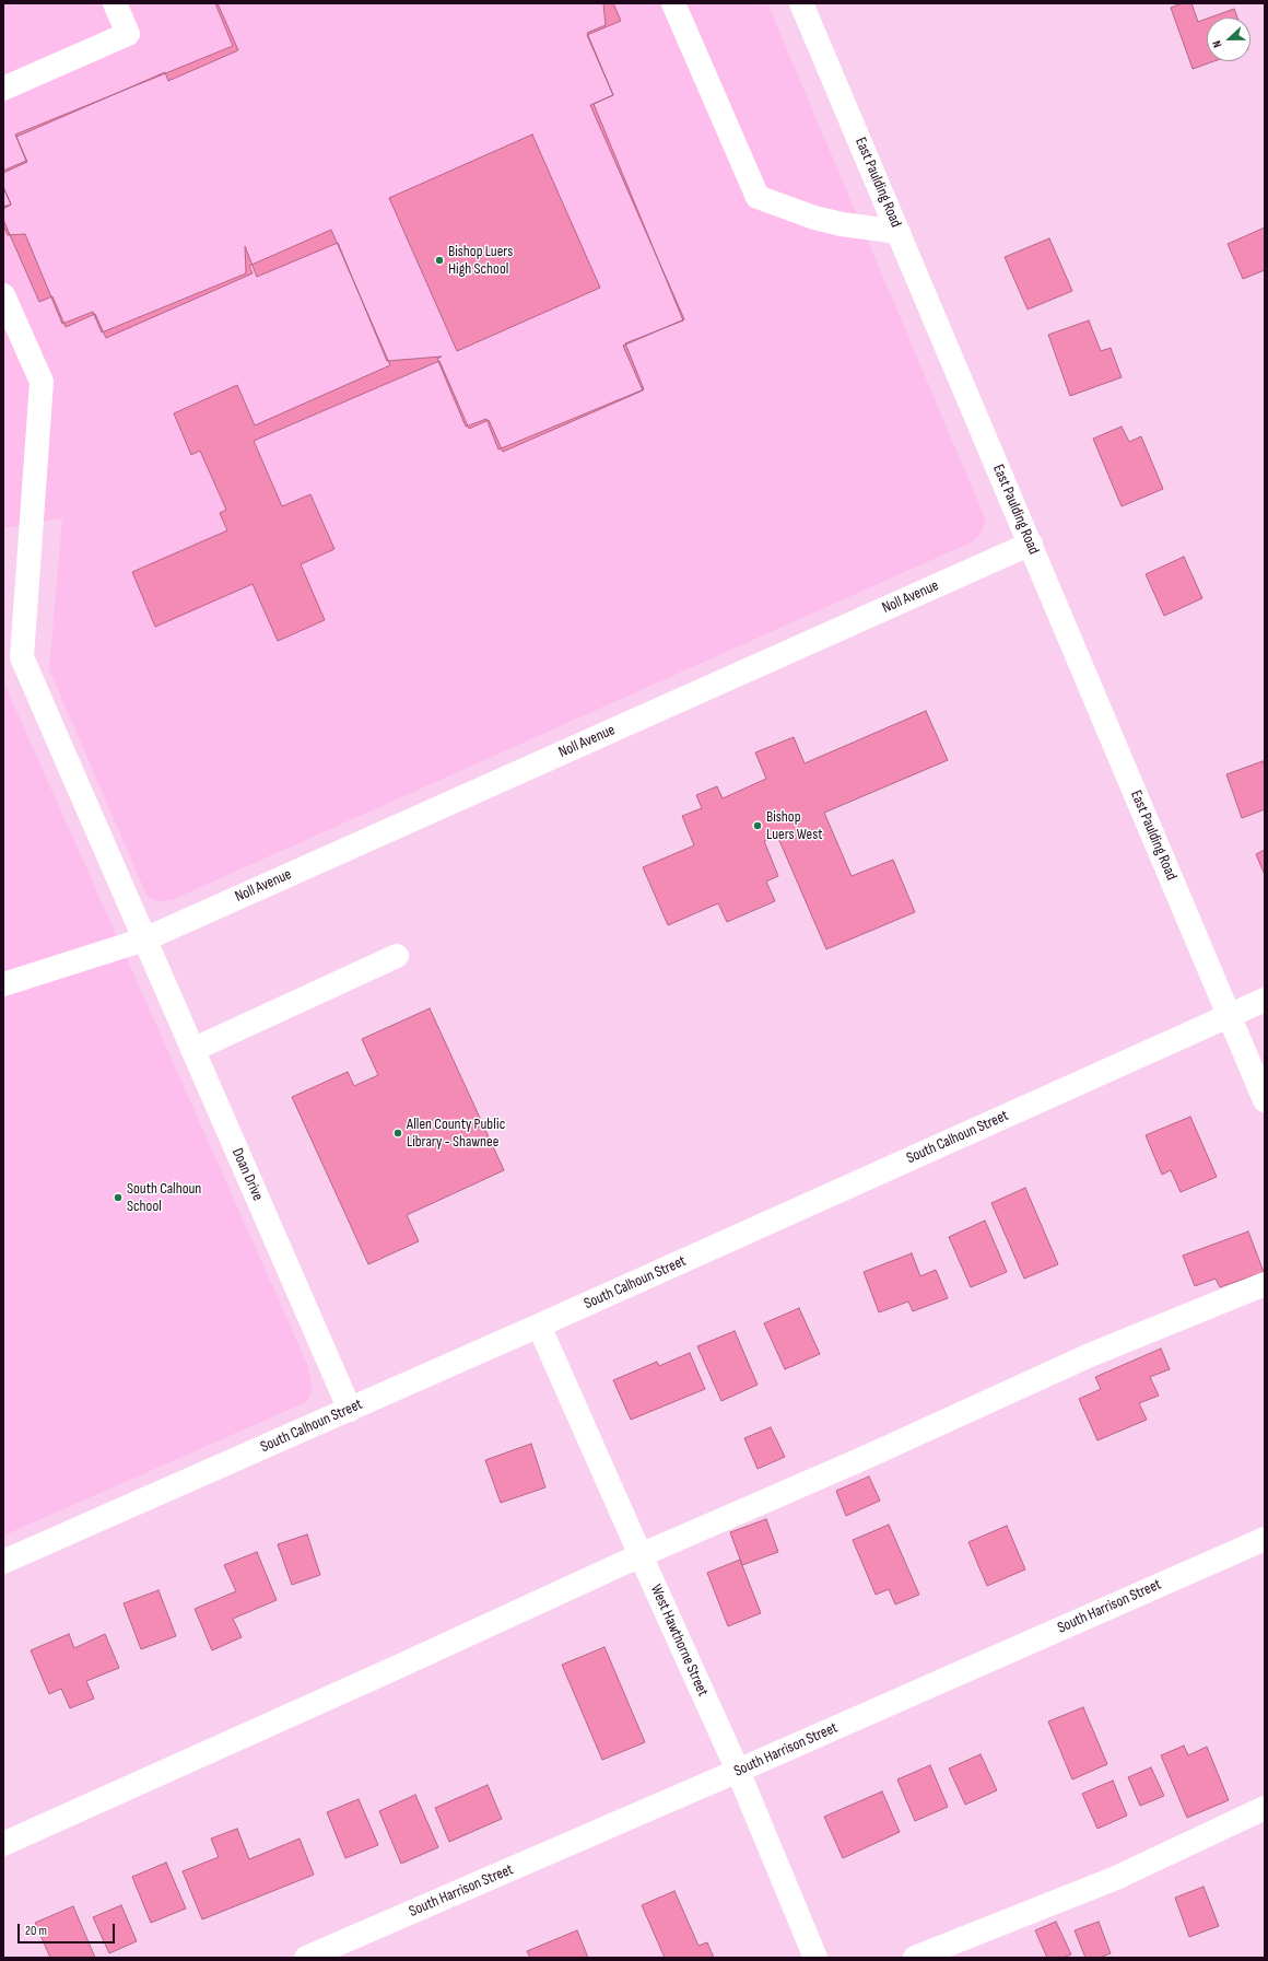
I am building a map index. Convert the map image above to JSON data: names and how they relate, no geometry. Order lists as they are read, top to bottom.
{
  "streets": {
    "street": [
      "East Paulding Road",
      "Noll Avenue",
      "South Calhoun Street",
      "Doan Drive",
      "South Harrison Street",
      "West Hawthorne Street"
    ]
  },
  "crossings": [
    ["East Paulding Road", "Noll Avenue"],
    ["East Paulding Road", "South Calhoun Street"],
    ["Noll Avenue", "Doan Drive"],
    ["South Calhoun Street", "Doan Drive"],
    ["South Calhoun Street", "West Hawthorne Street"],
    ["South Harrison Street", "West Hawthorne Street"]
  ],
  "places": [
    "Bishop Luers High School",
    "Bishop Luers West",
    "Allen County Public Library - Shawnee",
    "South Calhoun School"
  ],
  "scale_bar": "20 m",
  "north": "left"
}
